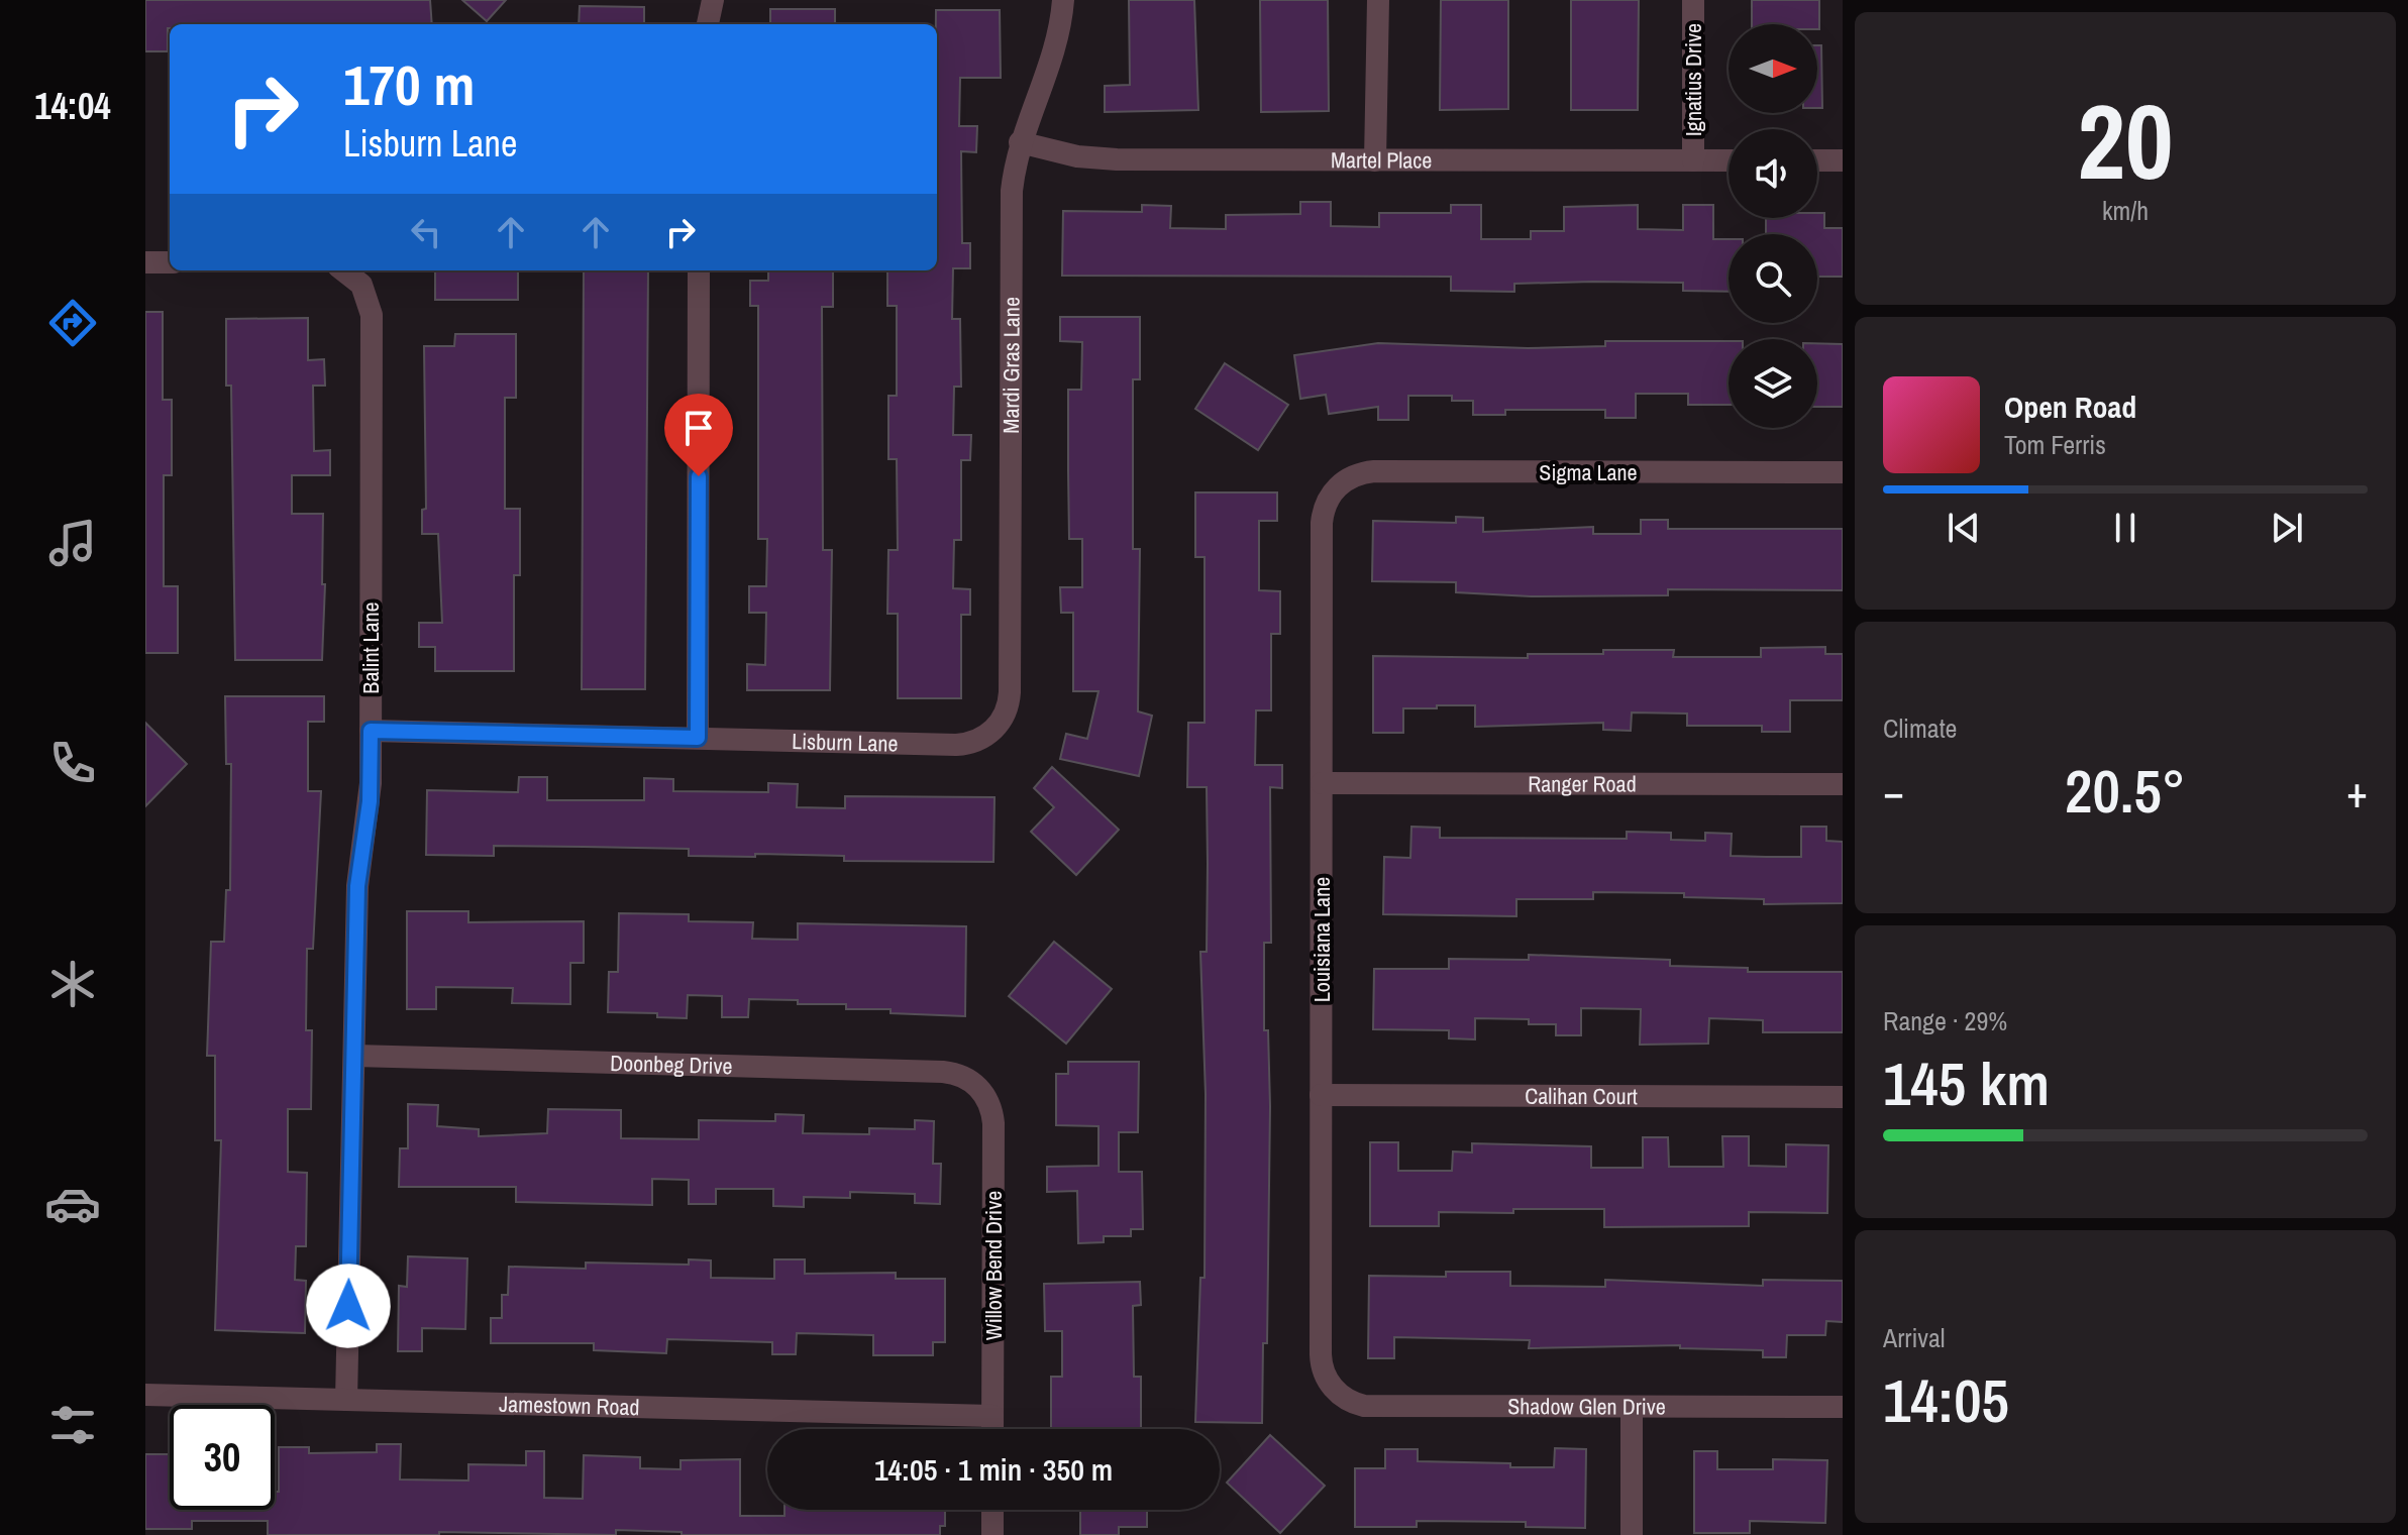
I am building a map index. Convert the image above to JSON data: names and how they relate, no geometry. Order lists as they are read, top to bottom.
{
  "streets": {
    "street": [
      "Ignatius Drive",
      "Martel Place",
      "Mardi Gras Lane",
      "Sigma Lane",
      "Balint Lane",
      "Lisburn Lane",
      "Ranger Road",
      "Louisiana Lane",
      "Doonbeg Drive",
      "Calihan Court",
      "Willow Bend Drive",
      "Jamestown Road",
      "Shadow Glen Drive"
    ]
  },
  "crossings": [
    ["Ignatius Drive", "Martel Place"],
    ["Martel Place", "Mardi Gras Lane"],
    ["Mardi Gras Lane", "Lisburn Lane"],
    ["Sigma Lane", "Louisiana Lane"],
    ["Balint Lane", "Lisburn Lane"],
    ["Balint Lane", "Doonbeg Drive"],
    ["Balint Lane", "Jamestown Road"],
    ["Ranger Road", "Louisiana Lane"],
    ["Louisiana Lane", "Calihan Court"],
    ["Louisiana Lane", "Shadow Glen Drive"],
    ["Doonbeg Drive", "Willow Bend Drive"],
    ["Willow Bend Drive", "Jamestown Road"]
  ],
  "north": "right",
  "page": {
    "tabs": "14:04",
    "tile": [
      ["20", "km/h"],
      "Climate",
      ["Range · 29%", "145 km"],
      ["Arrival", "14:05"]
    ],
    "turn": ["170 m", "Lisburn Lane"],
    "song": ["Open Road", "Tom Ferris"],
    "heat": ["−", "20.5°", "+"],
    "limit": "30",
    "trip": "14:05 · 1 min · 350 m"
  }
}
